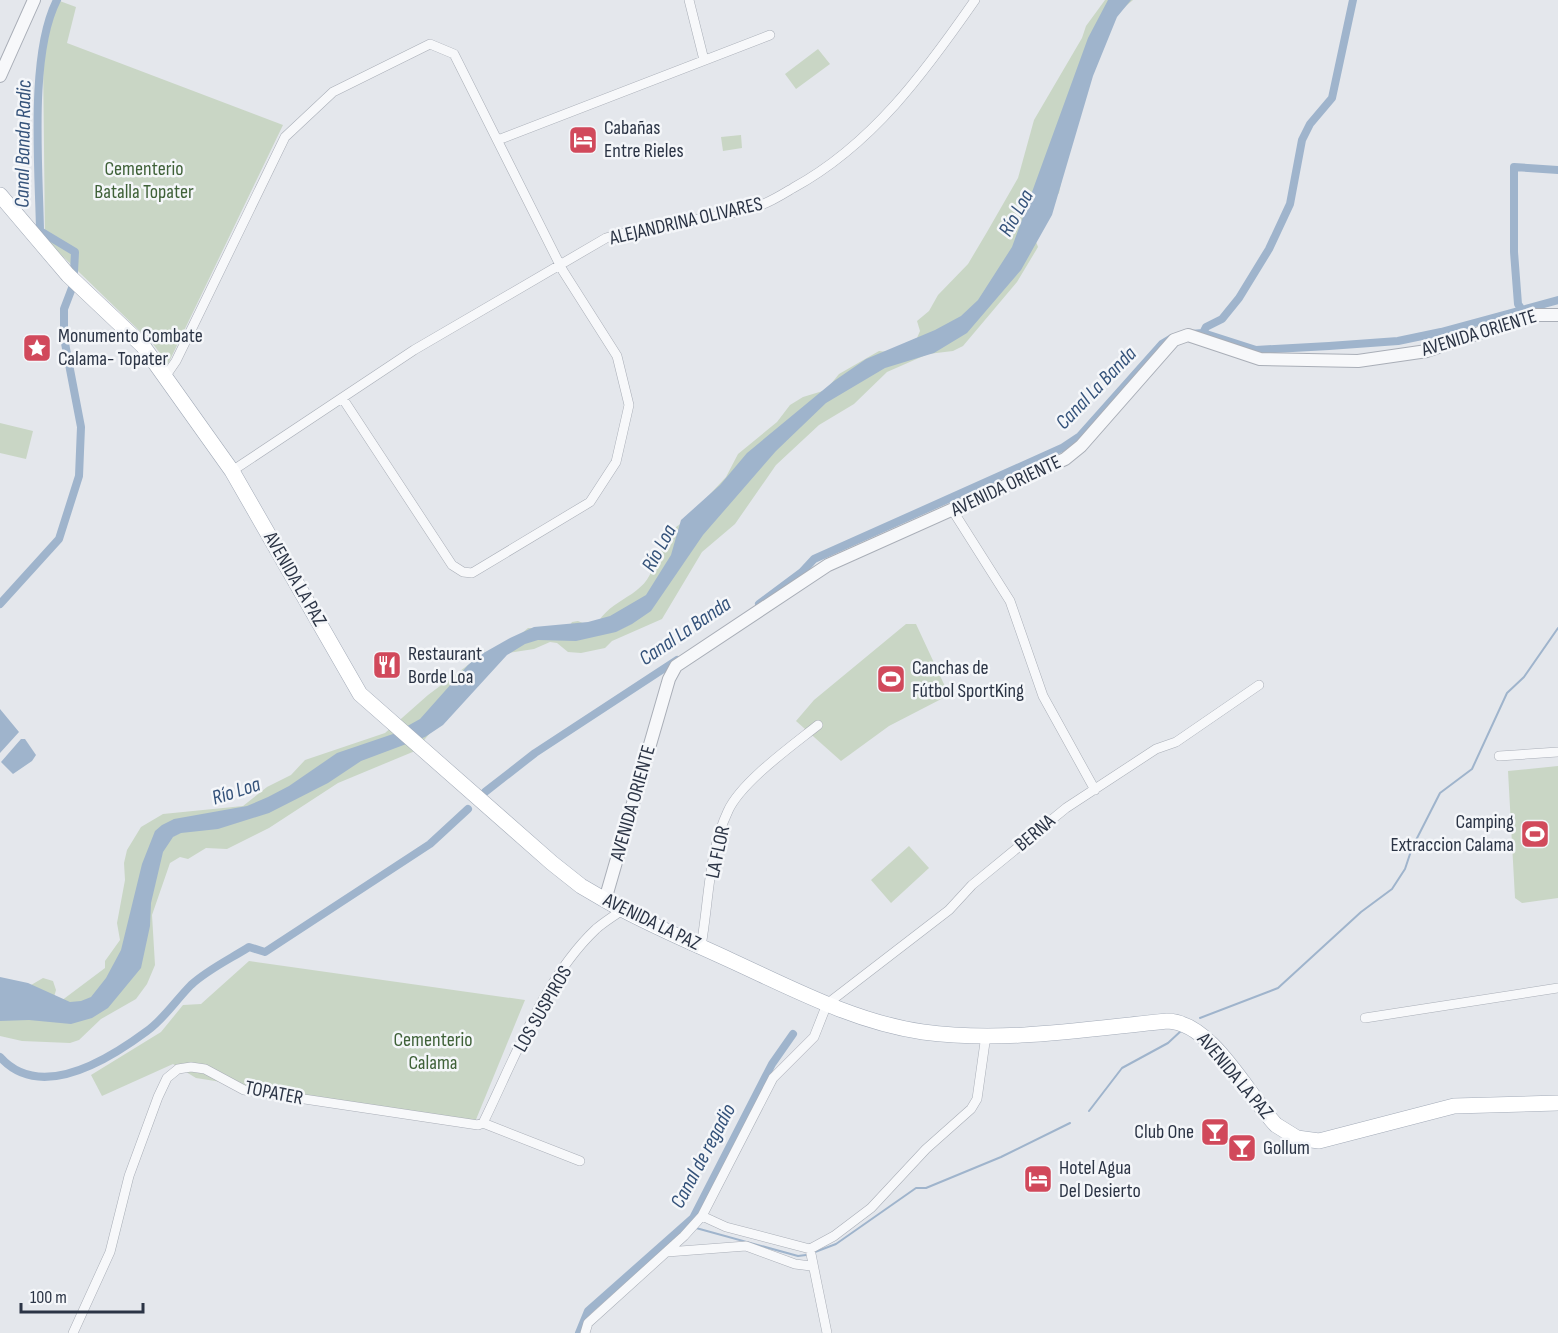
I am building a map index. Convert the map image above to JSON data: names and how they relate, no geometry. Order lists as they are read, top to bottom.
{
  "streets": {
    "main road": ["AVENIDA LA PAZ"],
    "street": [
      "ALEJANDRINA OLIVARES",
      "AVENIDA ORIENTE",
      "BERNA",
      "LA FLOR",
      "LOS SUSPIROS",
      "TOPATER"
    ]
  },
  "crossings": [
    ["ALEJANDRINA OLIVARES", "AVENIDA LA PAZ"],
    ["AVENIDA ORIENTE", "AVENIDA LA PAZ"],
    ["AVENIDA LA PAZ", "BERNA"],
    ["AVENIDA LA PAZ", "LA FLOR"],
    ["AVENIDA LA PAZ", "LOS SUSPIROS"],
    ["LOS SUSPIROS", "TOPATER"]
  ],
  "water": [
    "Canal Banda Radic",
    "Río Loa",
    "Canal La Banda",
    "Canal de regadio"
  ],
  "parks": ["Cementerio Batalla Topater", "Cementerio Calama"],
  "places": {
    "hotel": ["Cabañas Entre Rieles", "Hotel Agua Del Desierto"],
    "place": ["Monumento Combate Calama- Topater"],
    "restaurant": ["Restaurant Borde Loa"],
    "sports": ["Canchas de Fútbol SportKing", "Camping Extraccion Calama"],
    "bar": ["Club One", "Gollum"]
  },
  "scale_bar": "100 m"
}
